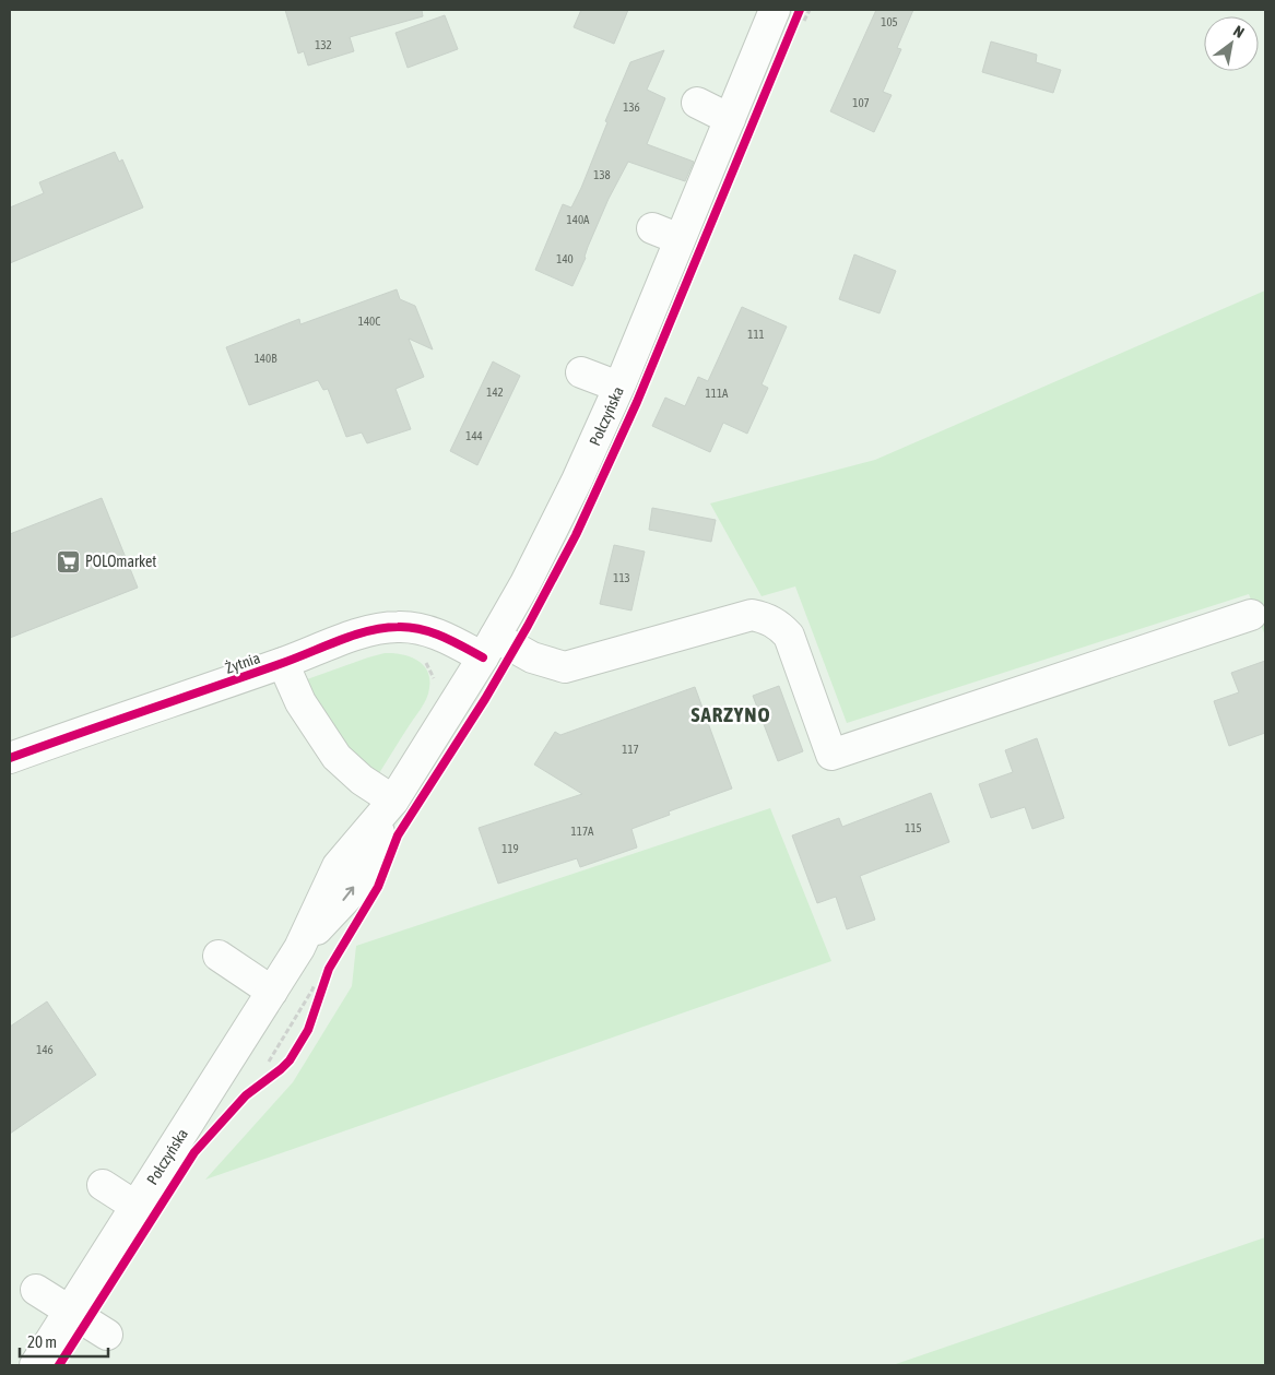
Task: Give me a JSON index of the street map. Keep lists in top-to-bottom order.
{
  "streets": {
    "main road": ["Połczyńska", "Żytnia"]
  },
  "crossings": [
    ["Połczyńska", "Żytnia"]
  ],
  "districts": ["SARZYNO"],
  "places": {
    "supermarket": ["POLOmarket"]
  },
  "house_numbers": [
    "105",
    "132",
    "107",
    "136",
    "138",
    "140A",
    "140",
    "140C",
    "111",
    "140B",
    "142",
    "111A",
    "144",
    "113",
    "117",
    "115",
    "117A",
    "119",
    "146"
  ],
  "scale_bar": "20 m",
  "north": "top right"
}
